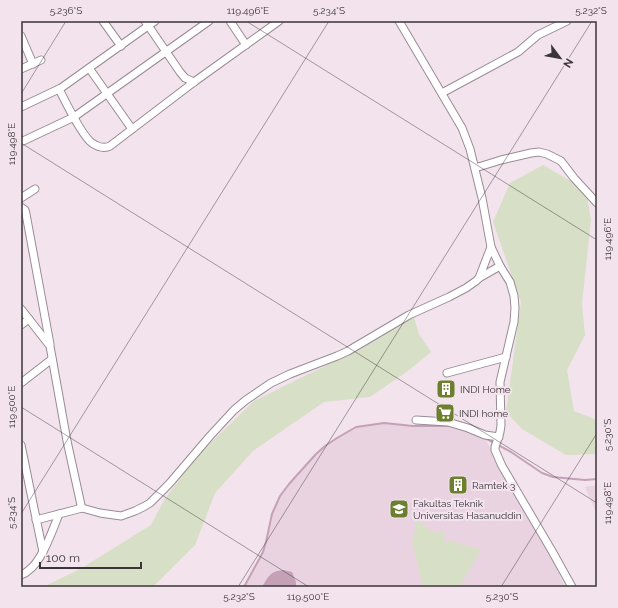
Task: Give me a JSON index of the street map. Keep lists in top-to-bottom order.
{
  "places": {
    "building": ["INDI Home", "Ramtek 3"],
    "supermarket": ["INDI home"],
    "school or university": ["Fakultas Teknik Universitas Hasanuddin"]
  },
  "scale_bar": "100 m",
  "north": "bottom right",
  "coordinates": [
    "5.236°S",
    "119.496°E",
    "5.234°S",
    "5.232°S",
    "119.498°E",
    "119.500°E",
    "5.230°S"
  ]
}
